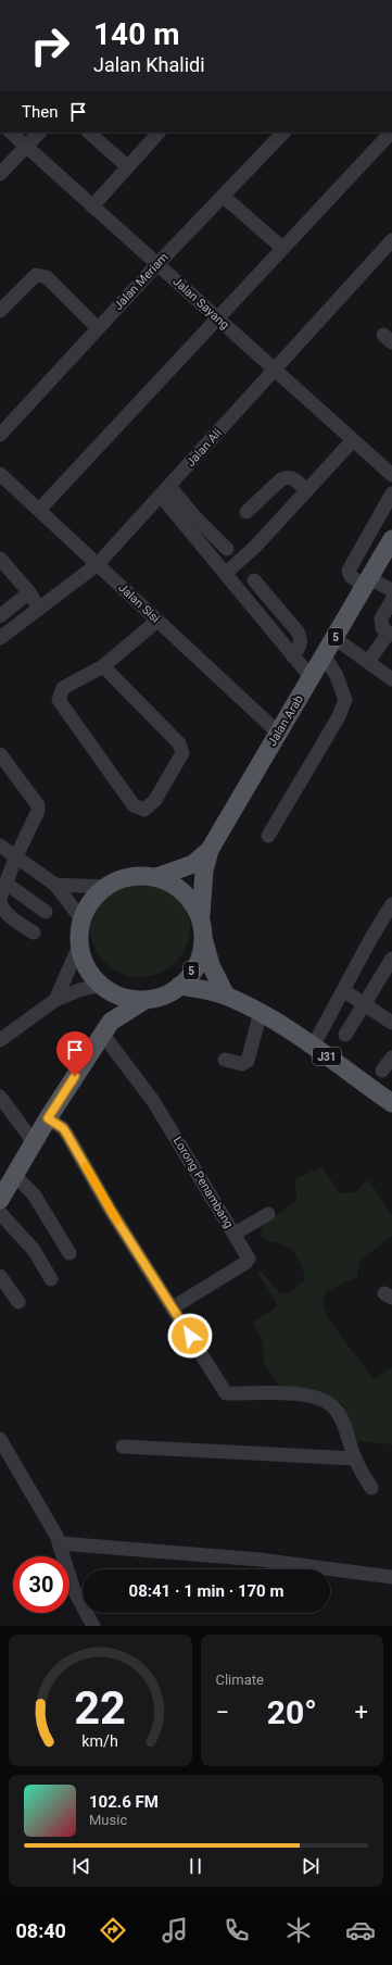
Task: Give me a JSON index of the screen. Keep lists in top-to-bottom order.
{
  "streets": {
    "main road": ["5", "Jalan Arab", "J31"],
    "street": [
      "Jalan Meriam",
      "Jalan Sayang",
      "Jalan Ali",
      "Jalan Sisi",
      "Lorong Penambang"
    ]
  },
  "crossings": [
    ["Jalan Meriam", "Jalan Sayang"],
    ["Jalan Sayang", "Jalan Ali"],
    ["Jalan Ali", "Jalan Sisi"],
    ["Jalan Sisi", "Jalan Arab"],
    ["5", "Jalan Arab"],
    ["5", "J31"],
    ["5", "Lorong Penambang"],
    ["Jalan Arab", "J31"]
  ],
  "page": {
    "turn": ["140 m", "Jalan Khalidi"],
    "then": "Then",
    "limit": "30",
    "trip": "08:41 · 1 min · 170 m",
    "tile": "Climate",
    "heat": ["−", "20°", "+"],
    "song": ["102.6 FM", "Music"],
    "tabs": "08:40",
    "gauge": ["22", "km/h"]
  }
}
